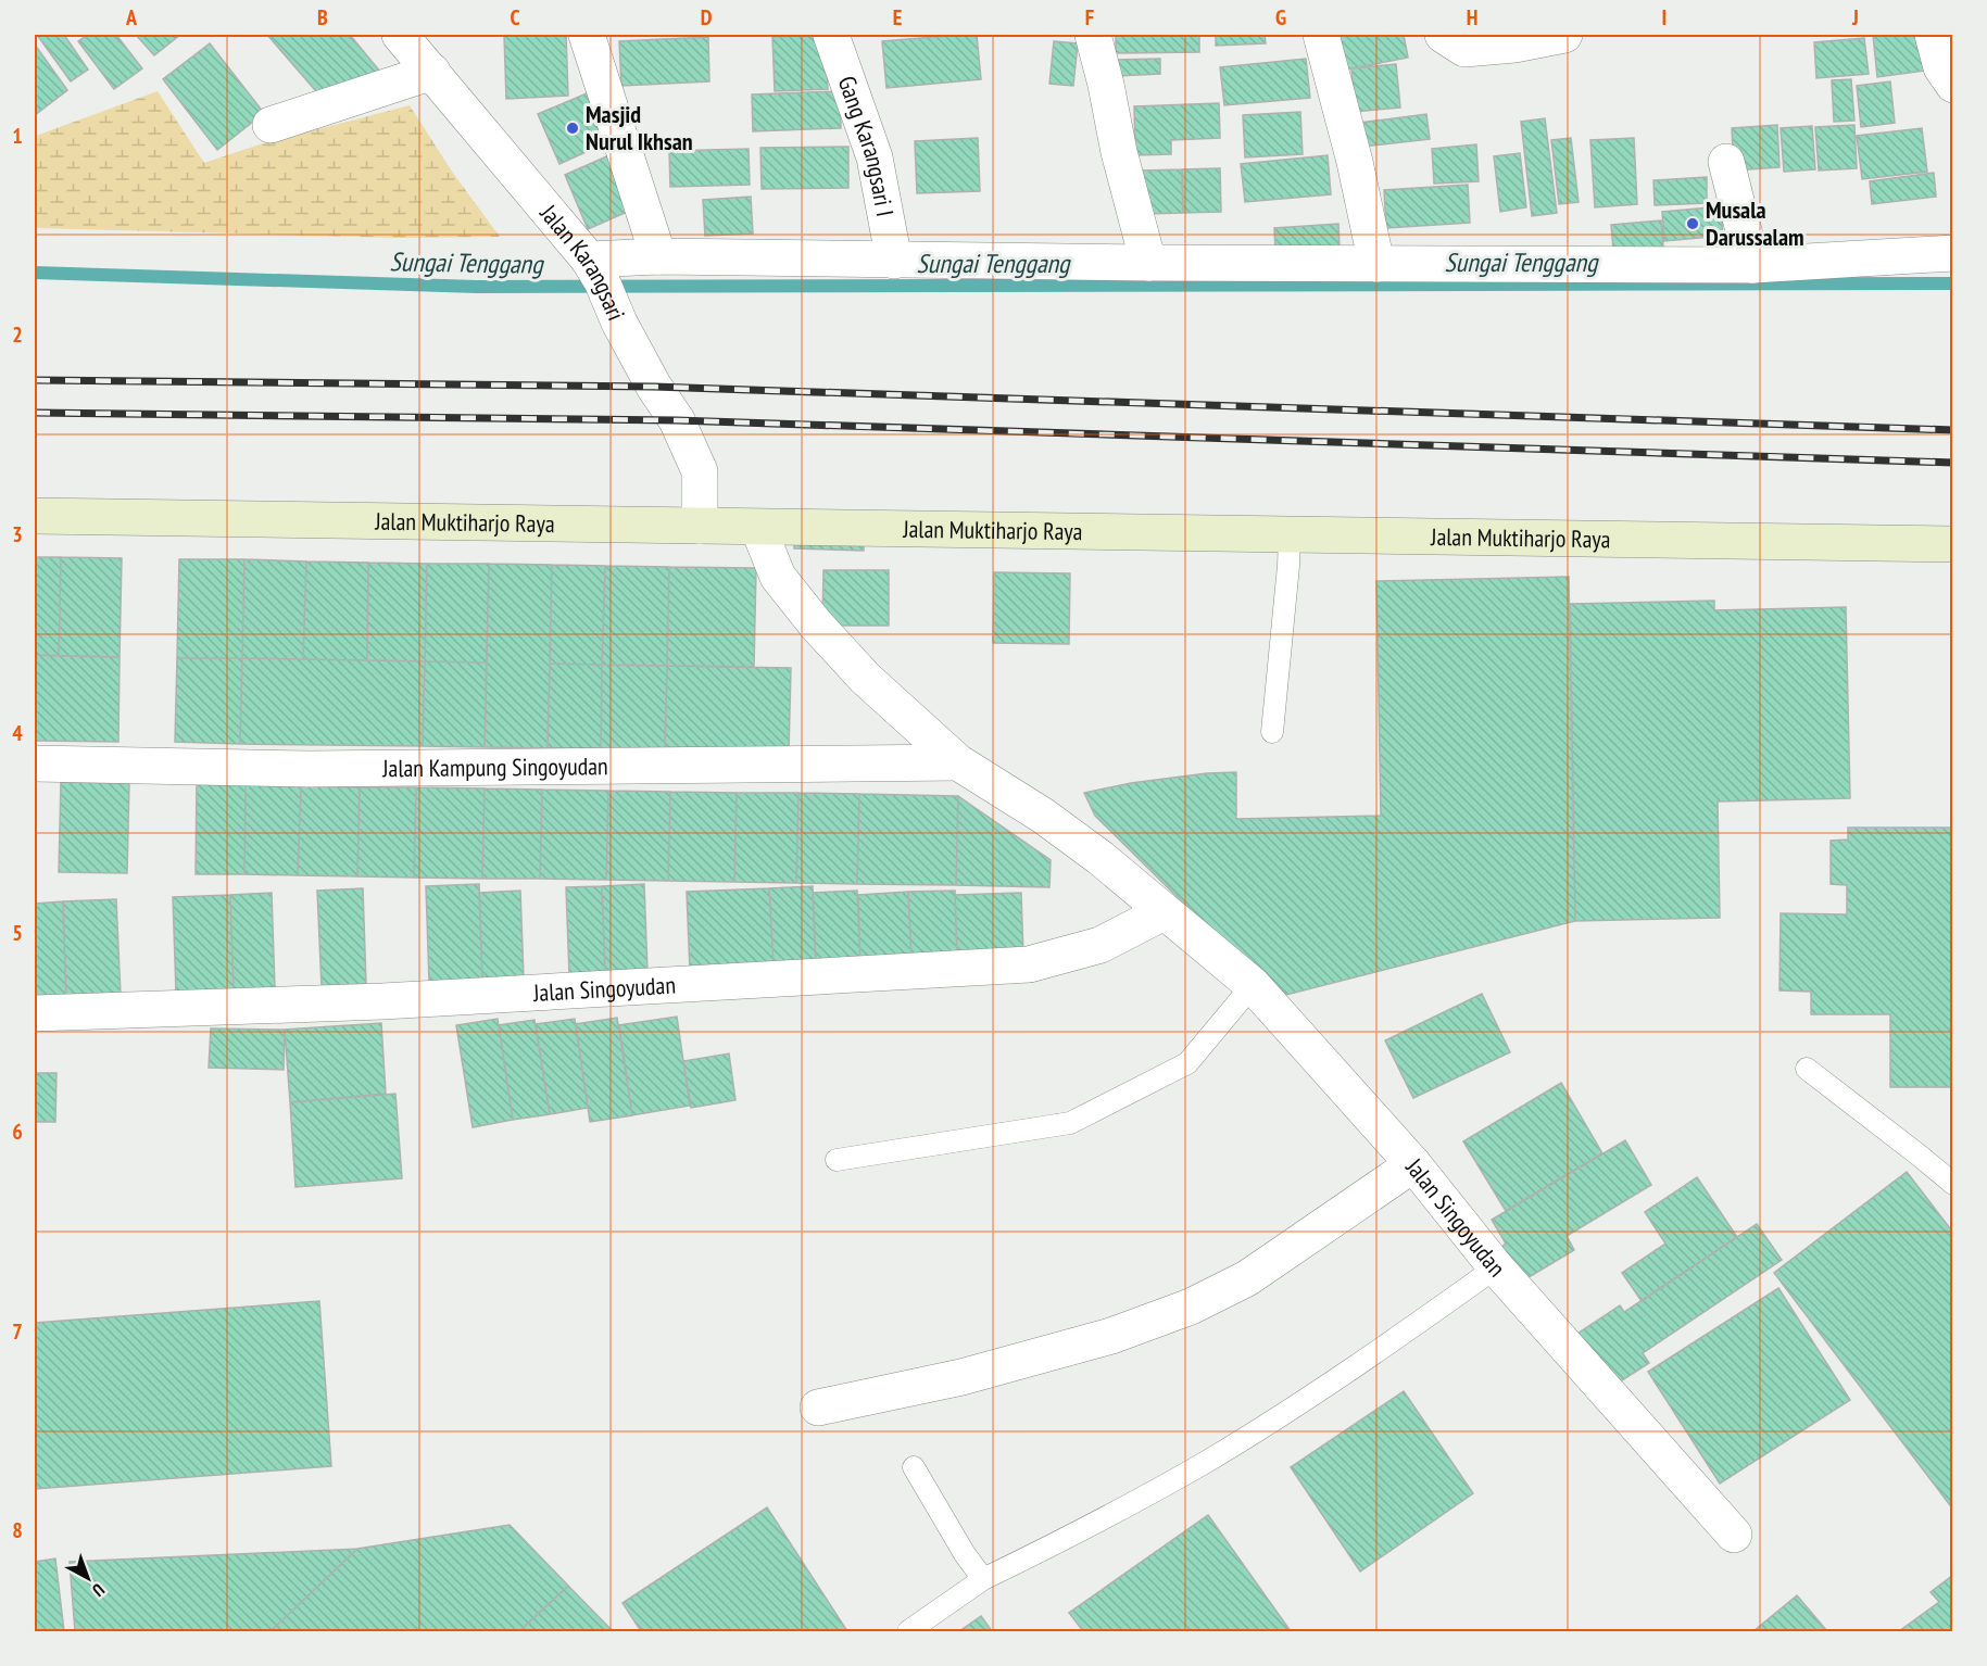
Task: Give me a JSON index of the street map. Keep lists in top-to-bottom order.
{
  "streets": {
    "street": [
      "Gang Karangsari I",
      "Jalan Karangsari",
      "Jalan Muktiharjo Raya",
      "Jalan Kampung Singoyudan",
      "Jalan Singoyudan"
    ]
  },
  "crossings": [
    ["Jalan Karangsari", "Jalan Muktiharjo Raya"],
    ["Jalan Muktiharjo Raya", "Jalan Singoyudan"],
    ["Jalan Kampung Singoyudan", "Jalan Singoyudan"]
  ],
  "water": ["Sungai Tenggang"],
  "places": ["Masjid Nurul Ikhsan", "Musala Darussalam"],
  "north": "bottom right",
  "grid": {
    "columns": [
      "A",
      "B",
      "C",
      "D",
      "E",
      "F",
      "G",
      "H",
      "I",
      "J"
    ],
    "rows": [
      "1",
      "2",
      "3",
      "4",
      "5",
      "6",
      "7",
      "8"
    ]
  }
}
